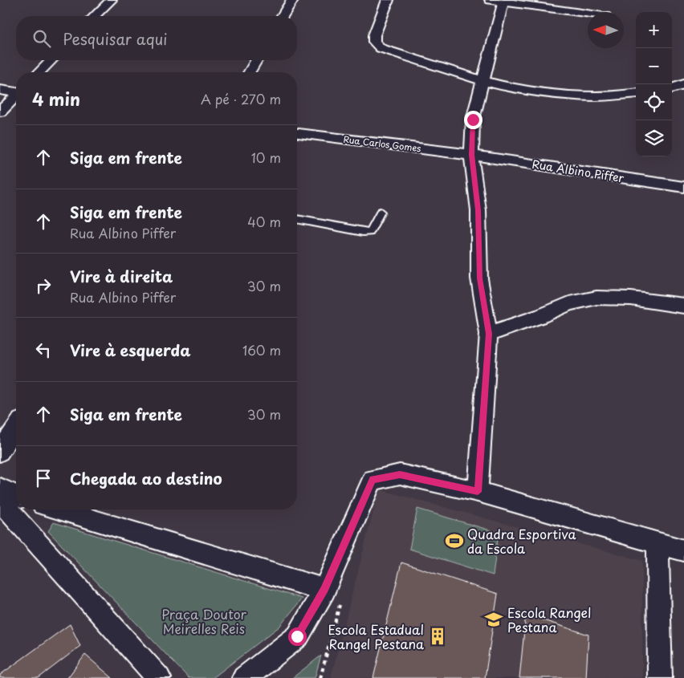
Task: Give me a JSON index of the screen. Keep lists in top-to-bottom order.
{
  "streets": {
    "street": ["Rua Carlos Gomes", "Rua Albino Piffer"]
  },
  "crossings": [
    ["Rua Carlos Gomes", "Rua Albino Piffer"]
  ],
  "parks": ["Praça Doutor Meirelles Reis"],
  "places": {
    "sports": ["Quadra Esportiva da Escola"],
    "school or university": ["Escola Rangel Pestana"],
    "building": ["Escola Estadual Rangel Pestana"]
  },
  "north": "left",
  "page": {
    "map_buttons": ["+", "−"],
    "search": "Pesquisar aqui",
    "heading": ["4 min", "A pé · 270 m"],
    "list": [
      ["Siga em frente", "10 m"],
      ["Siga em frente", "Rua Albino Piffer", "40 m"],
      ["Vire à direita", "Rua Albino Piffer", "30 m"],
      ["Vire à esquerda", "160 m"],
      ["Siga em frente", "30 m"],
      "Chegada ao destino"
    ]
  }
}
